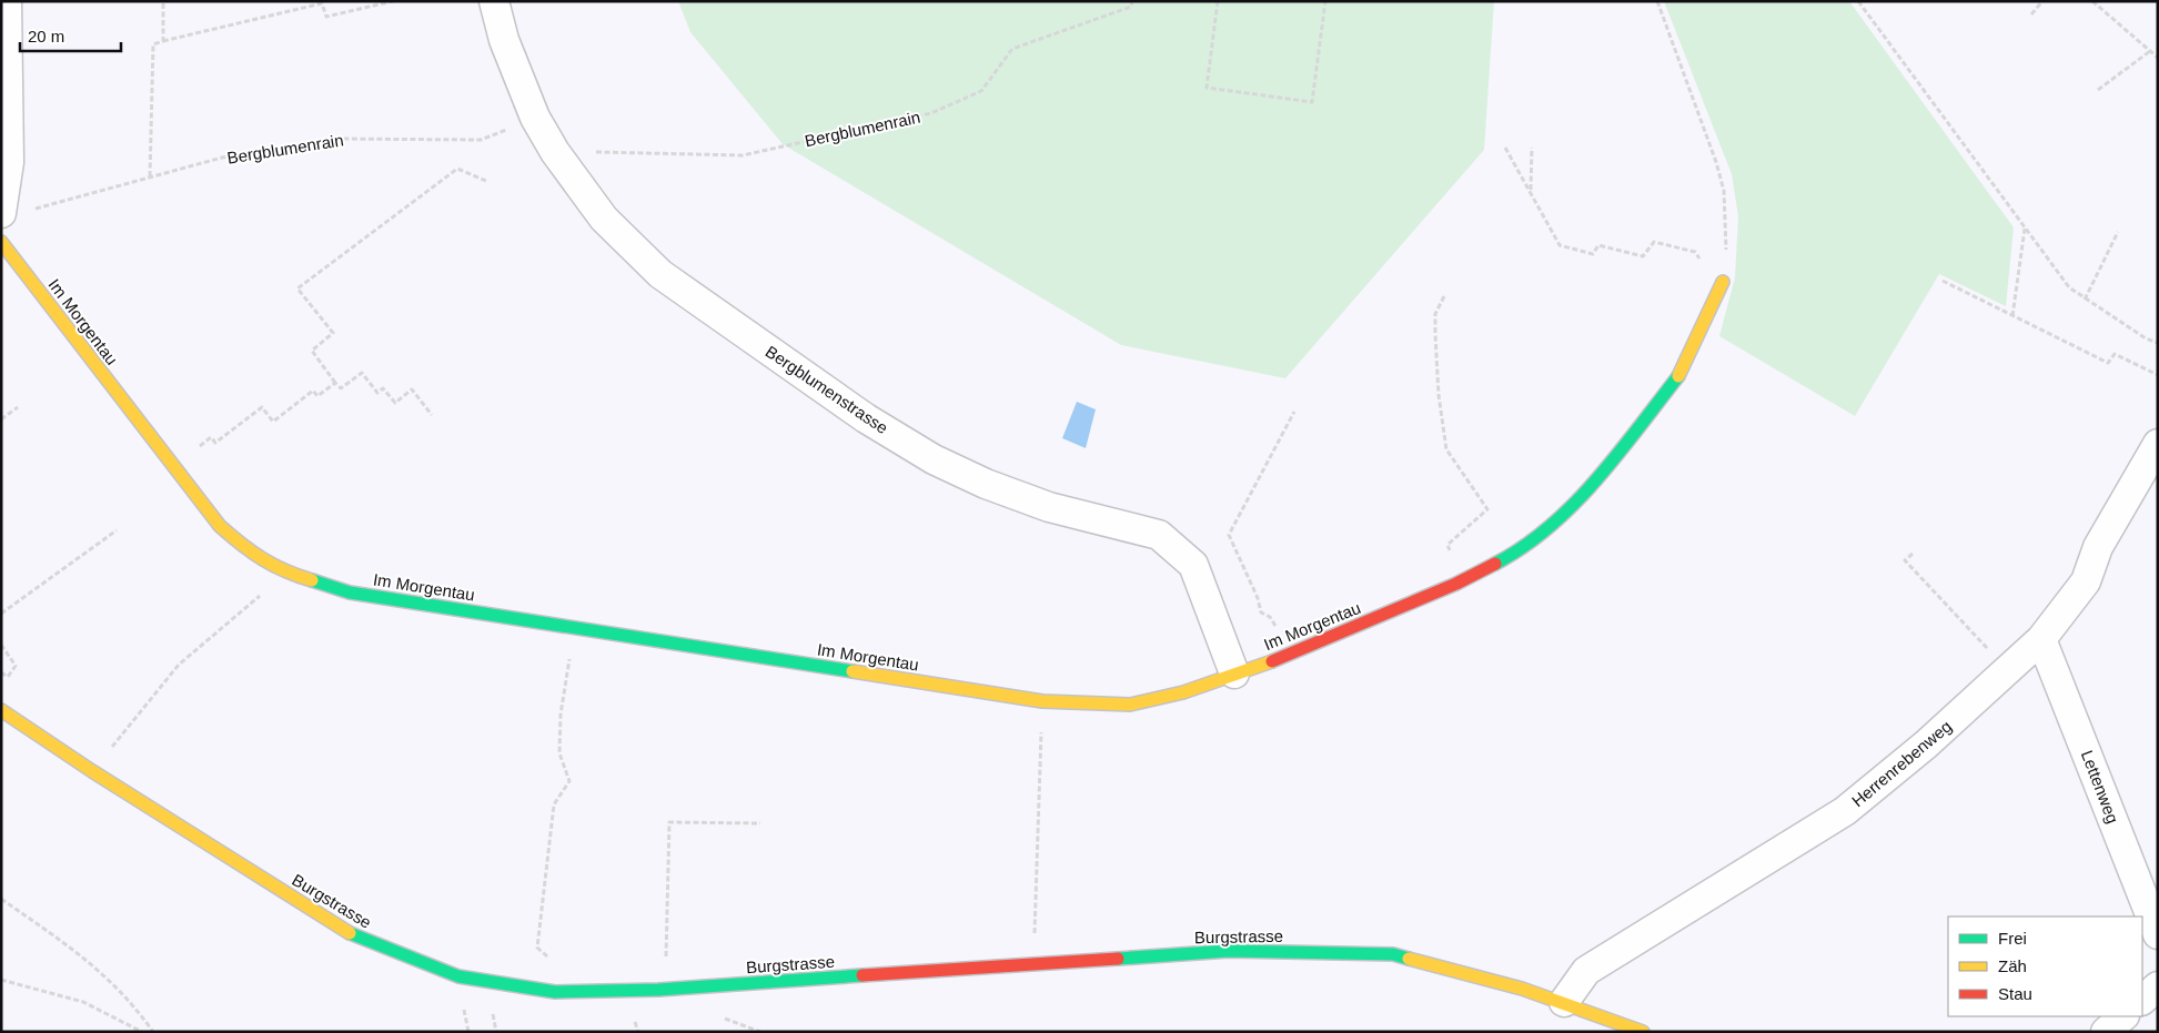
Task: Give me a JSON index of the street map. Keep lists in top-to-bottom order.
{
  "streets": {
    "street": [
      "Im Morgentau",
      "Bergblumenstrasse",
      "Herrenrebenweg",
      "Lettenweg",
      "Burgstrasse"
    ],
    "path": ["Bergblumenrain"]
  },
  "crossings": [
    ["Bergblumenrain", "Bergblumenstrasse"],
    ["Im Morgentau", "Bergblumenstrasse"],
    ["Herrenrebenweg", "Lettenweg"],
    ["Herrenrebenweg", "Burgstrasse"]
  ],
  "legend": ["Frei", "Zäh", "Stau"],
  "scale_bar": "20 m"
}
